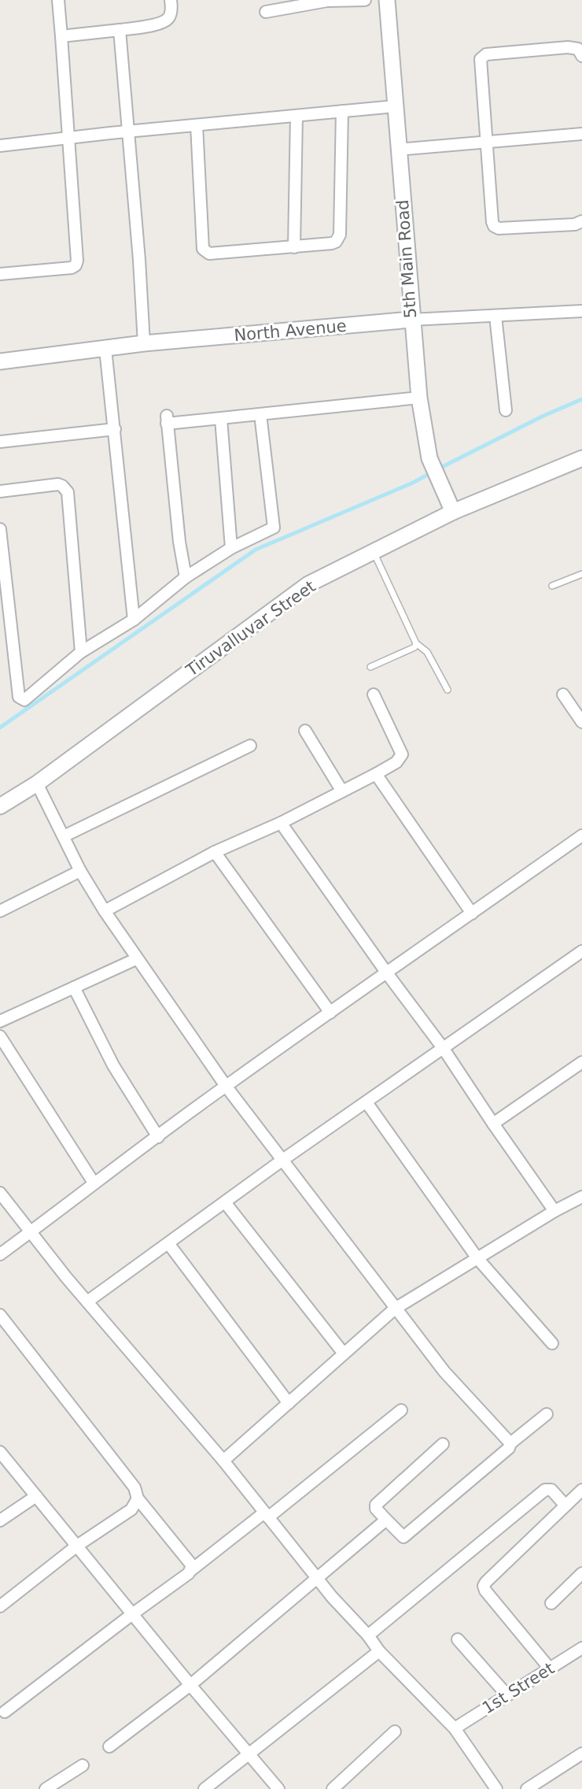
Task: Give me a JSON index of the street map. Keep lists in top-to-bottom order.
{
  "streets": {
    "street": [
      "5th Main Road",
      "North Avenue",
      "Tiruvalluvar Street",
      "1st Street"
    ]
  },
  "crossings": [
    ["5th Main Road", "North Avenue"],
    ["5th Main Road", "Tiruvalluvar Street"]
  ]
}
